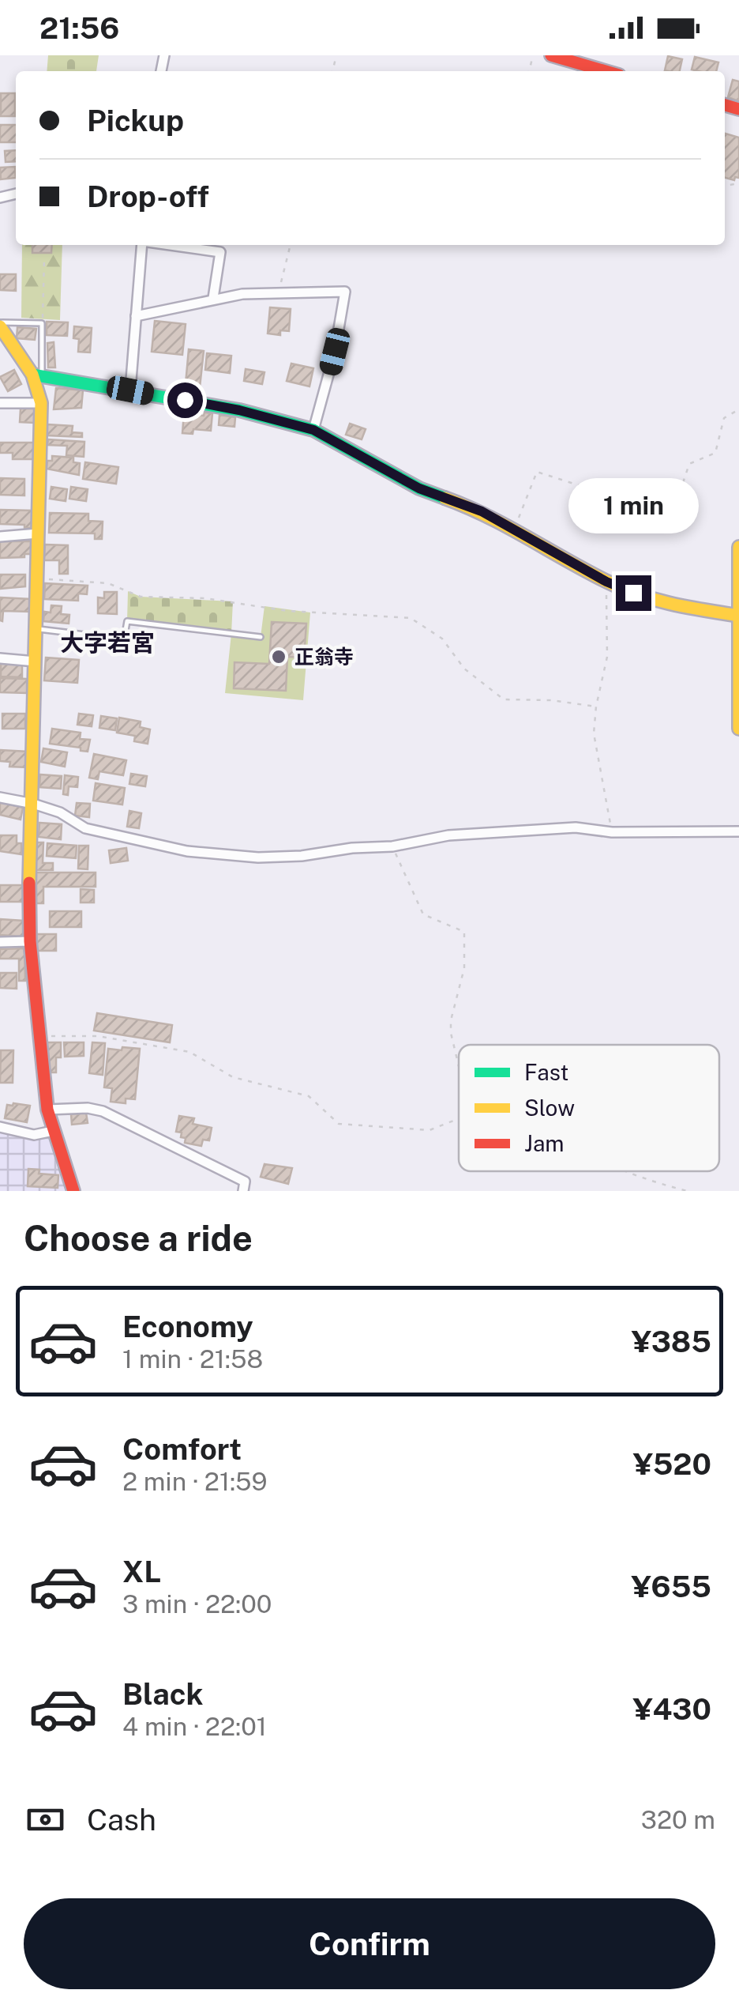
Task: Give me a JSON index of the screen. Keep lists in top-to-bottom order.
{
  "districts": ["大字若宮"],
  "places": ["正翁寺"],
  "legend": ["Fast", "Slow", "Jam"],
  "page": {
    "status": "21:56",
    "banner": ["Pickup", "Drop-off"],
    "bubble": "1 min",
    "heading": "Choose a ride",
    "list": [
      {
        "name": "Economy",
        "note": "1 min · 21:58",
        "value": "¥385"
      },
      {
        "name": "Comfort",
        "note": "2 min · 21:59",
        "value": "¥520"
      },
      {
        "name": "XL",
        "note": "3 min · 22:00",
        "value": "¥655"
      },
      {
        "name": "Black",
        "note": "4 min · 22:01",
        "value": "¥430"
      }
    ],
    "pay": ["Cash", "320 m"],
    "buttons": "Confirm"
  }
}
